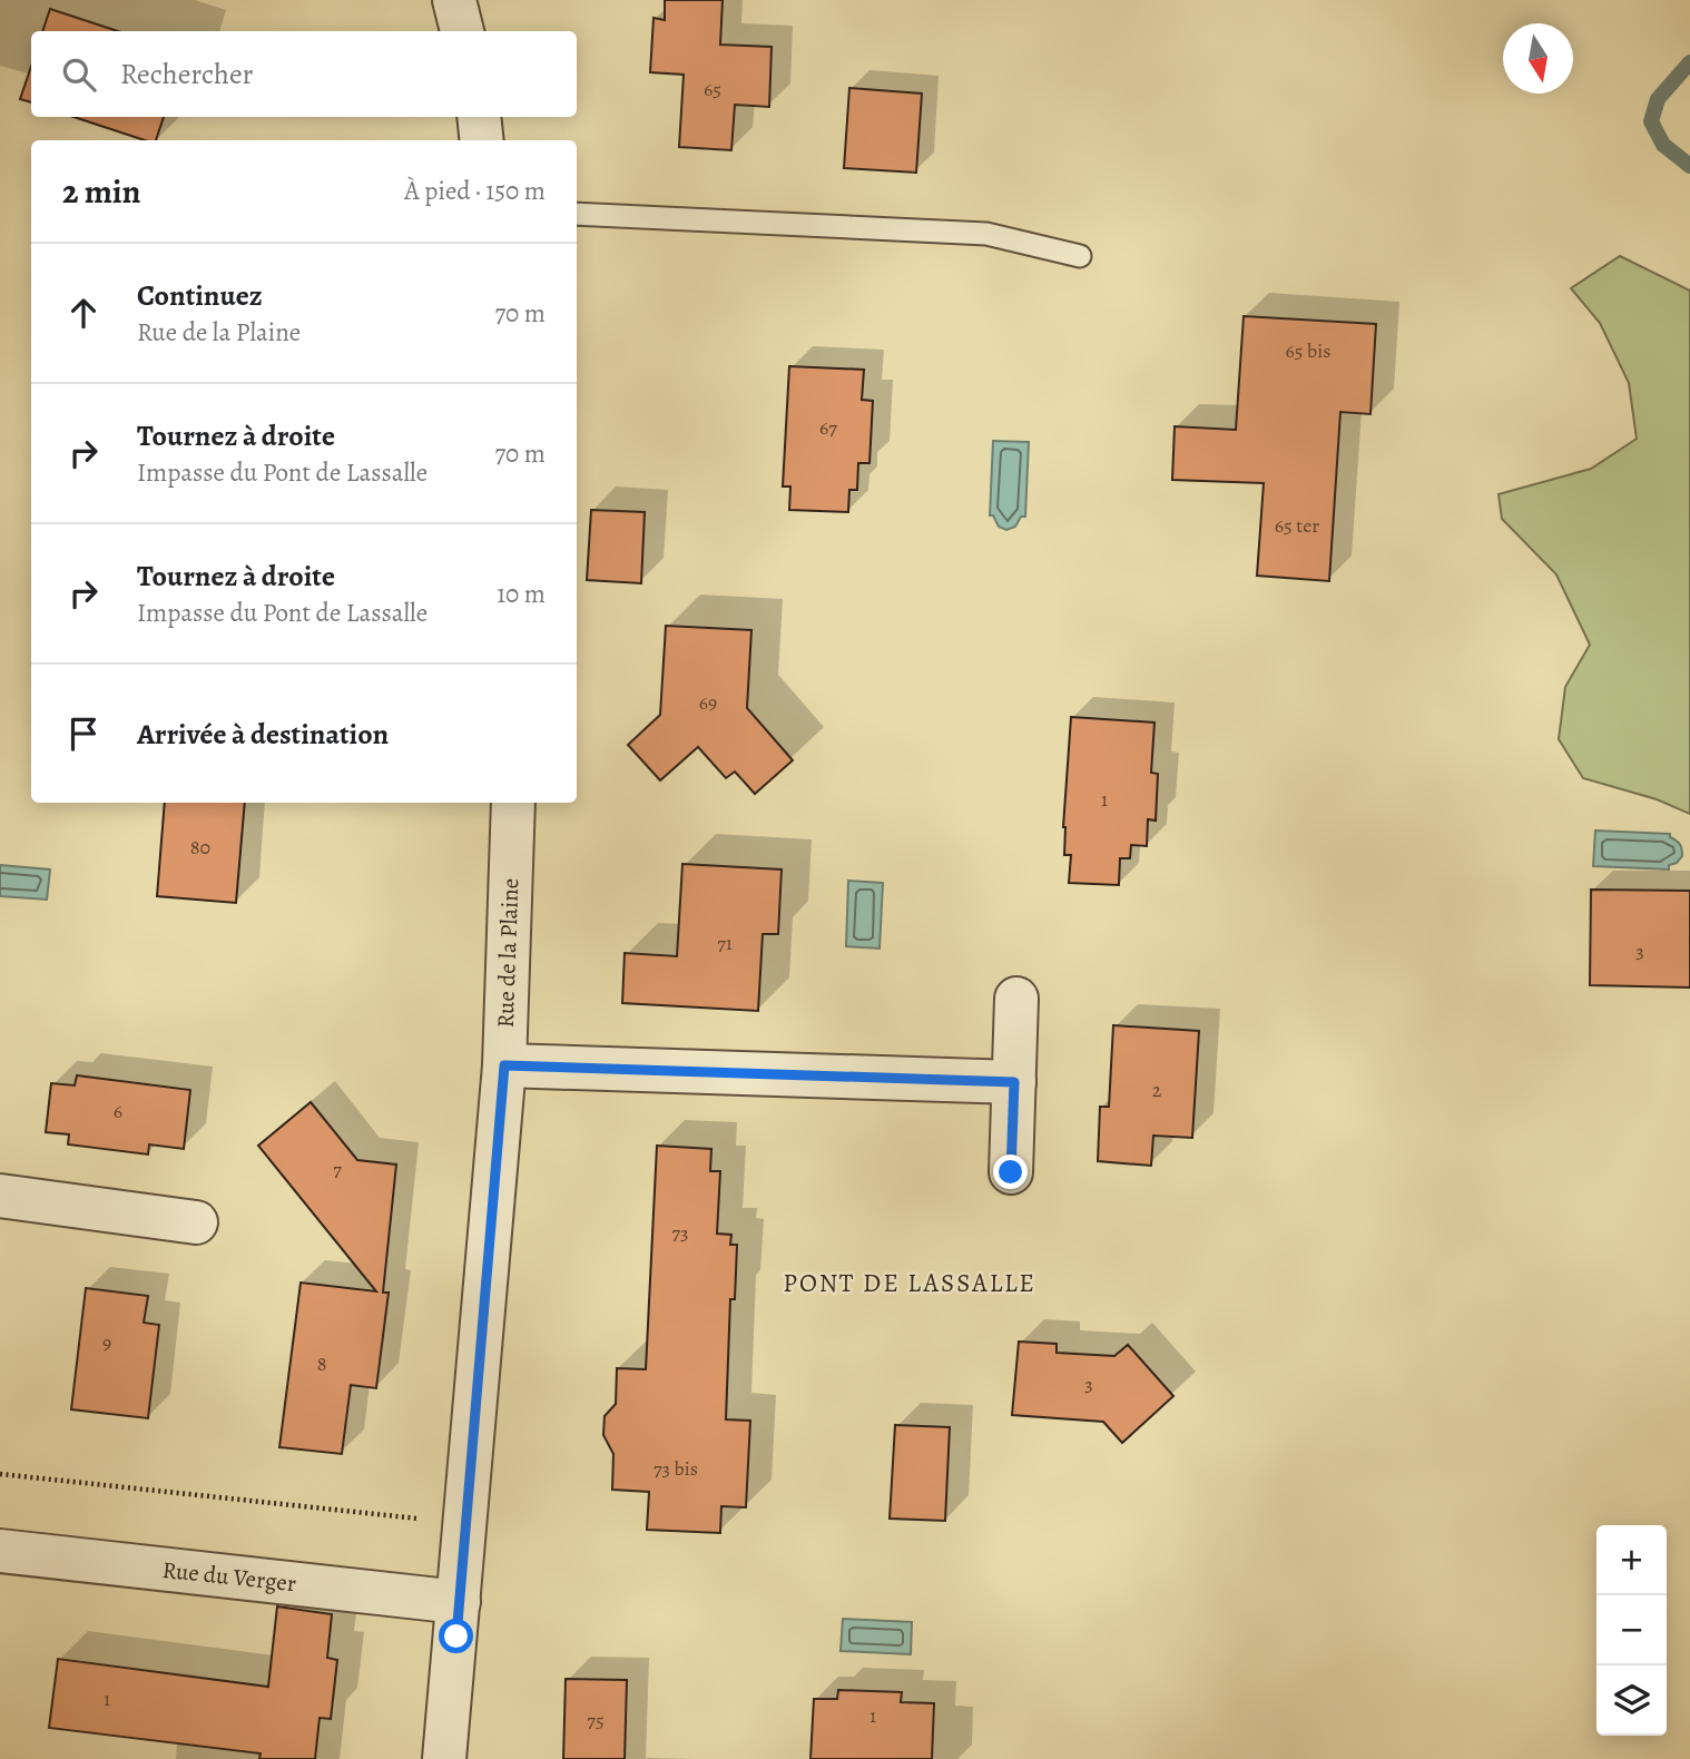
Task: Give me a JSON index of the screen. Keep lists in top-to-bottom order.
{
  "streets": {
    "street": ["Rue de la Plaine", "Rue du Verger"]
  },
  "crossings": [
    ["Rue de la Plaine", "Rue du Verger"]
  ],
  "districts": ["PONT DE LASSALLE"],
  "house_numbers": [
    "65",
    "65 bis",
    "67",
    "65 ter",
    "69",
    "1",
    "80",
    "71",
    "3",
    "2",
    "6",
    "7",
    "73",
    "9",
    "8",
    "3",
    "73 bis",
    "1",
    "1",
    "75"
  ],
  "north": "bottom",
  "page": {
    "search": "Rechercher",
    "heading": ["2 min", "À pied · 150 m"],
    "list": [
      ["Continuez", "Rue de la Plaine", "70 m"],
      ["Tournez à droite", "Impasse du Pont de Lassalle", "70 m"],
      ["Tournez à droite", "Impasse du Pont de Lassalle", "10 m"],
      "Arrivée à destination"
    ],
    "map_buttons": ["+", "−"]
  }
}
